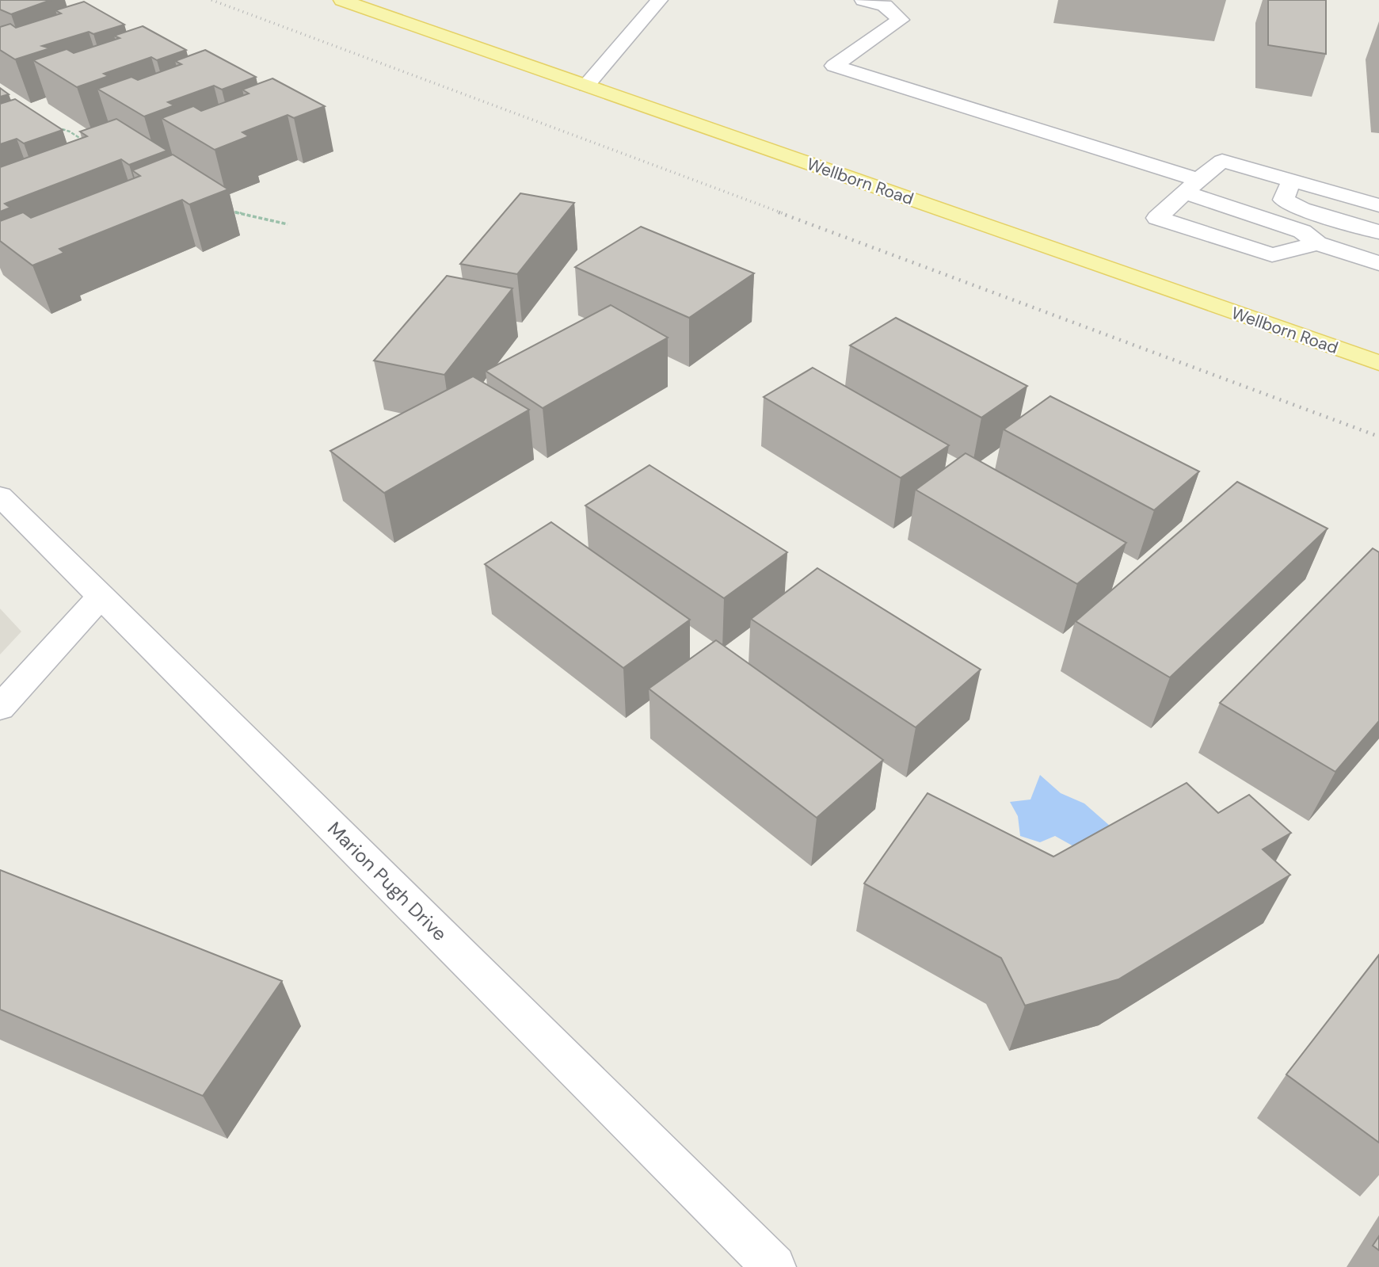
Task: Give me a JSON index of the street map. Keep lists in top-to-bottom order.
{
  "streets": {
    "main road": ["Wellborn Road"],
    "street": ["Marion Pugh Drive"]
  }
}
